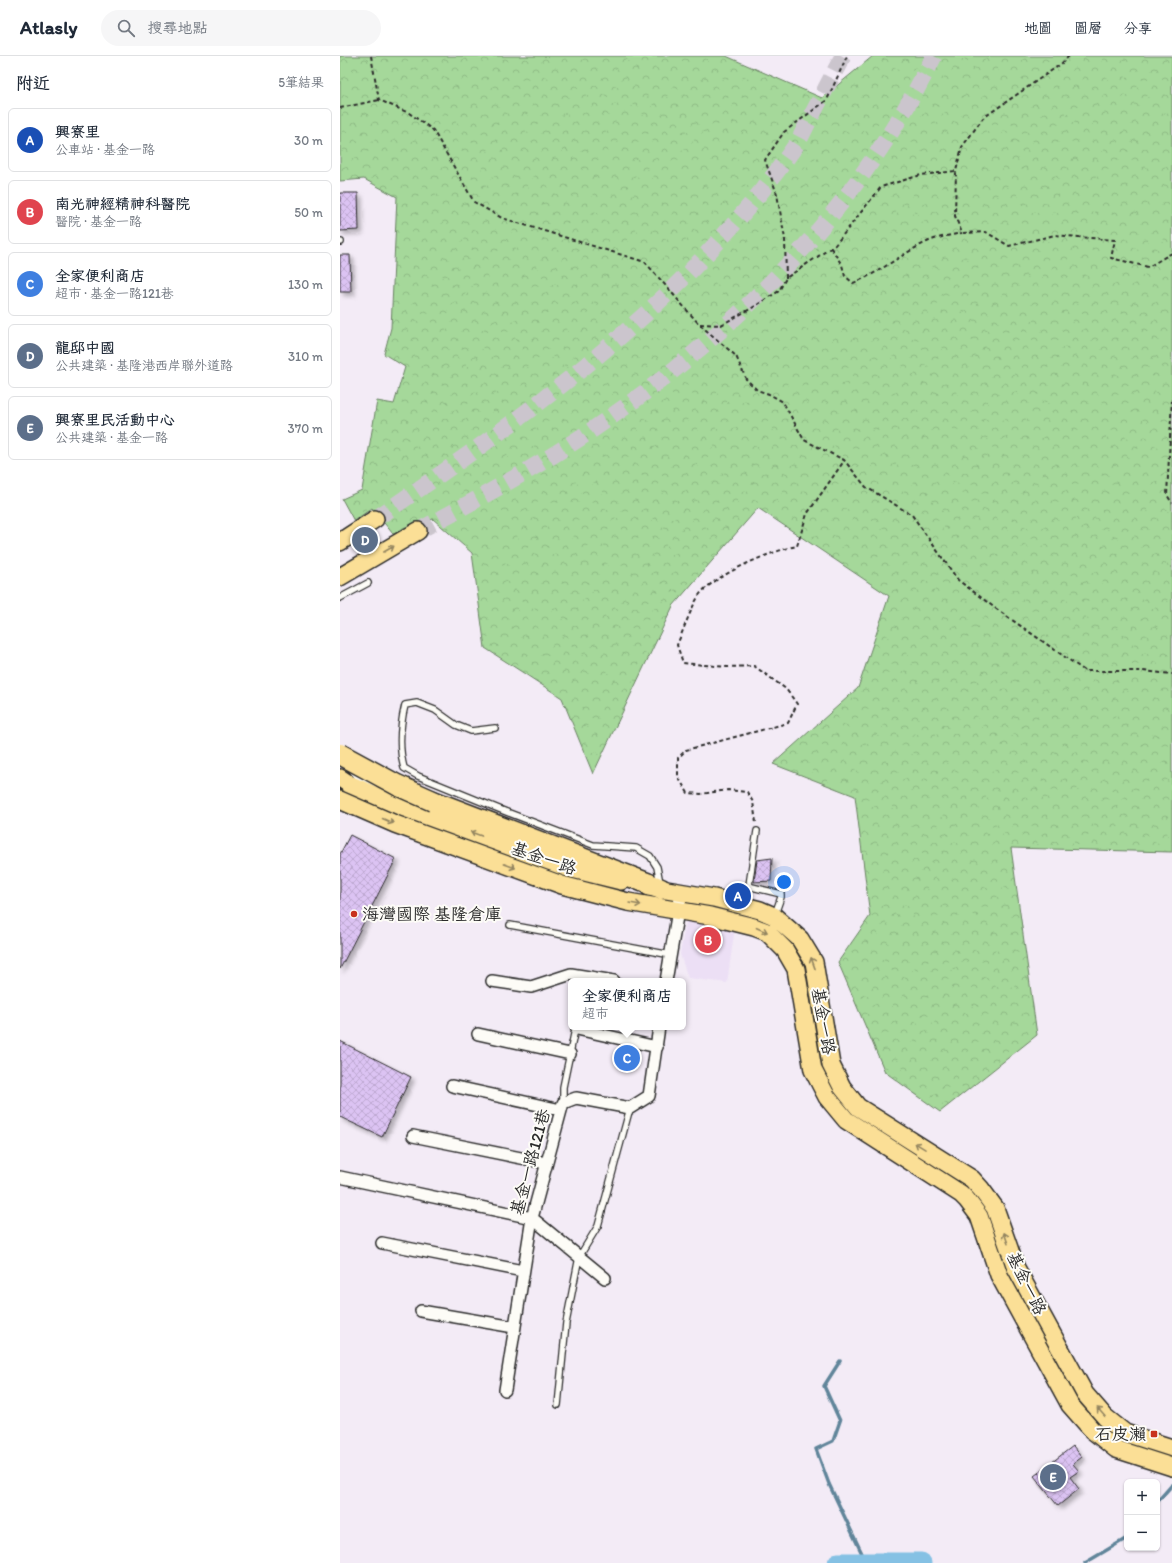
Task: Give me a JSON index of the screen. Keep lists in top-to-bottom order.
{
  "streets": {
    "main road": ["基金一路"],
    "street": ["基金一路121巷"]
  },
  "places": {
    "other": ["海灣國際 基隆倉庫"],
    "transit": ["石皮瀨"]
  },
  "page": {
    "header": "Atlasly",
    "search": "搜尋地點",
    "nav": ["地圖", "圖層", "分享"],
    "heading": ["附近", "5筆結果"],
    "list": [
      {
        "mark": "A",
        "name": "興寮里",
        "note": "公車站 · 基金一路",
        "value": "30 m"
      },
      {
        "mark": "B",
        "name": "南光神經精神科醫院",
        "note": "醫院 · 基金一路",
        "value": "50 m"
      },
      {
        "mark": "C",
        "name": "全家便利商店",
        "note": "超市 · 基金一路121巷",
        "value": "130 m"
      },
      {
        "mark": "D",
        "name": "龍邸中國",
        "note": "公共建築 · 基隆港西岸聯外道路",
        "value": "310 m"
      },
      {
        "mark": "E",
        "name": "興寮里民活動中心",
        "note": "公共建築 · 基金一路",
        "value": "370 m"
      }
    ],
    "pins": [
      "D",
      "A",
      "B",
      "C",
      "E"
    ],
    "popup": ["全家便利商店", "超市"],
    "map_buttons": ["+", "−"]
  }
}
